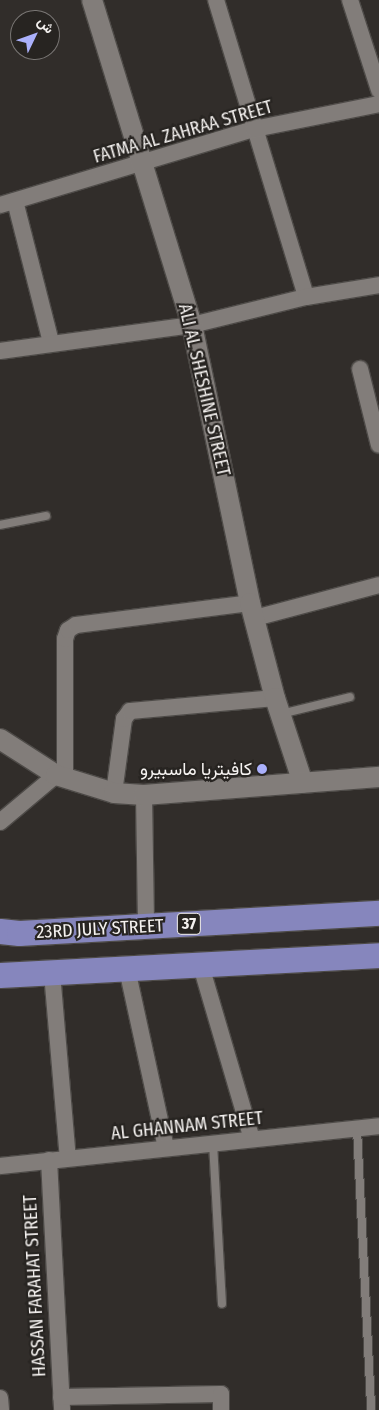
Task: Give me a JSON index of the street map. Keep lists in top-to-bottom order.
{
  "streets": {
    "main road": ["37", "23RD JULY STREET"],
    "street": [
      "FATMA AL ZAHRAA STREET",
      "ALI AL SHESHINE STREET",
      "AL GHANNAM STREET",
      "HASSAN FARAHAT STREET"
    ]
  },
  "crossings": [
    ["FATMA AL ZAHRAA STREET", "ALI AL SHESHINE STREET"],
    ["AL GHANNAM STREET", "HASSAN FARAHAT STREET"]
  ],
  "places": ["كافيتريا ماسبيرو"],
  "north": "top right"
}
